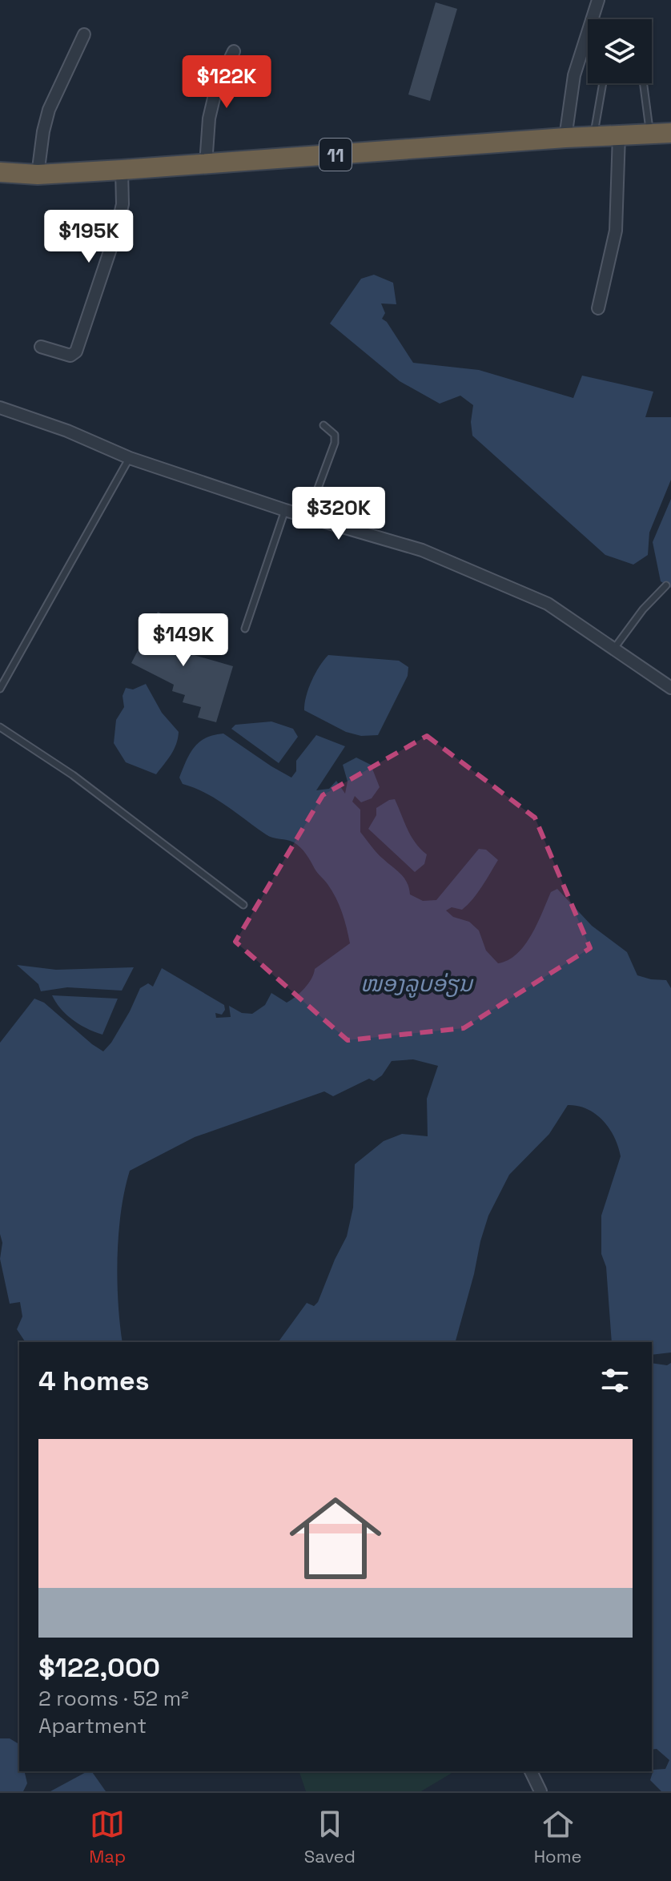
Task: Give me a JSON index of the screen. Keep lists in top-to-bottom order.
{
  "streets": {
    "highway": ["11"]
  },
  "water": ["ໜອງລູບອ່ຽນ"],
  "page": {
    "price": [
      "$122K",
      "$195K",
      "$320K",
      "$149K"
    ],
    "heading": "4 homes",
    "list": [
      {
        "name": "$122,000",
        "note": "2 rooms · 52 m² · Apartment"
      }
    ],
    "tabs": ["Map", "Saved", "Home"]
  }
}
